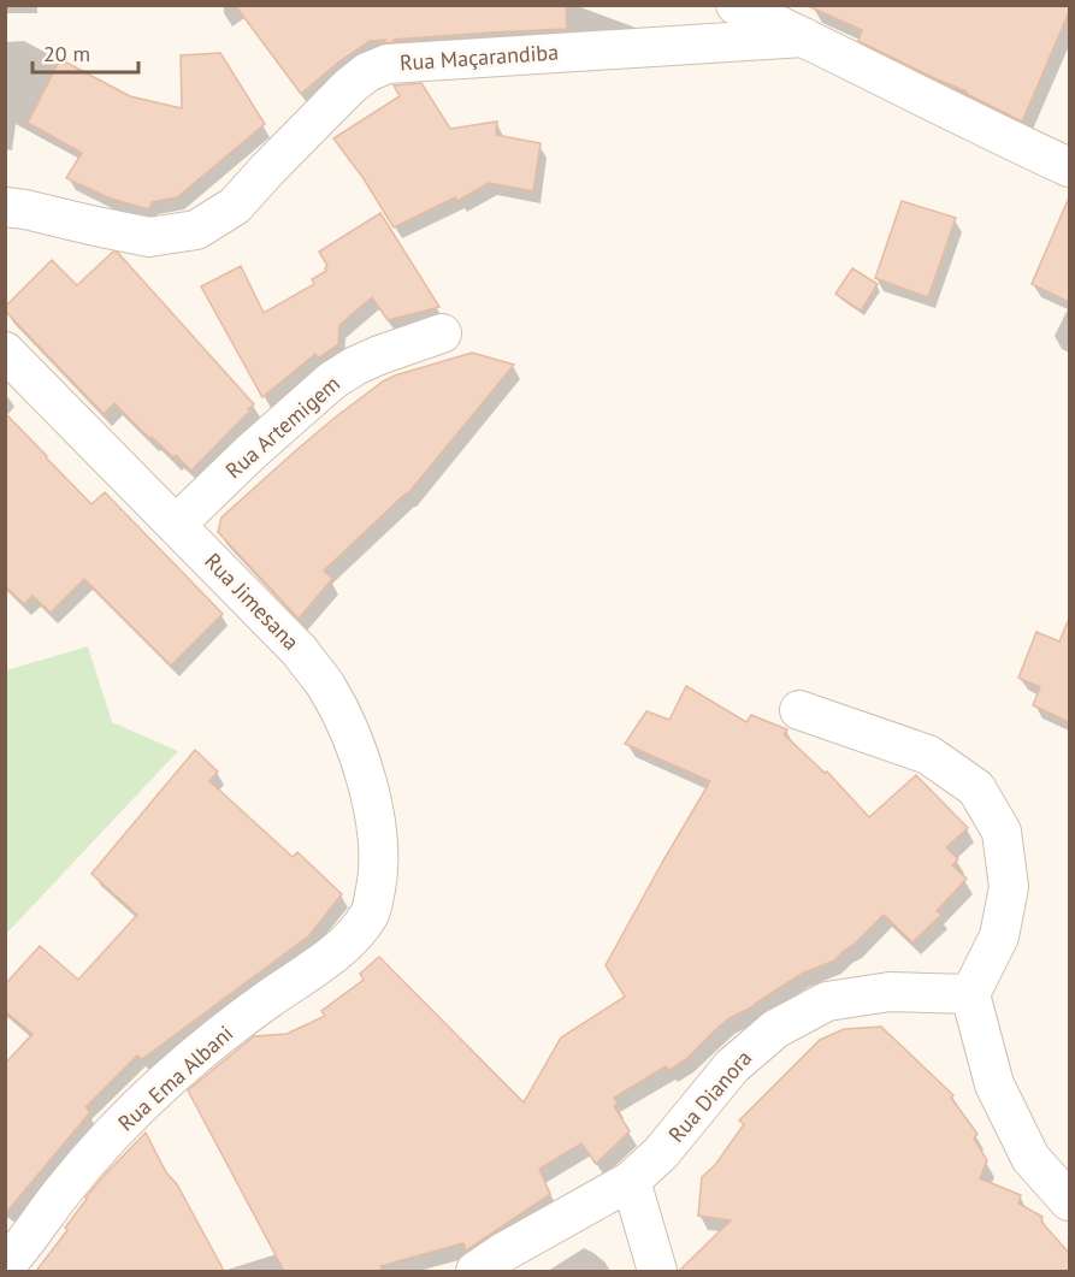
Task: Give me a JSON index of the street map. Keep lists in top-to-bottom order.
{
  "streets": {
    "street": [
      "Rua Maçarandiba",
      "Rua Artemigem",
      "Rua Jimesana",
      "Rua Ema Albani",
      "Rua Dianora"
    ]
  },
  "crossings": [
    ["Rua Artemigem", "Rua Jimesana"],
    ["Rua Jimesana", "Rua Ema Albani"]
  ],
  "scale_bar": "20 m"
}
